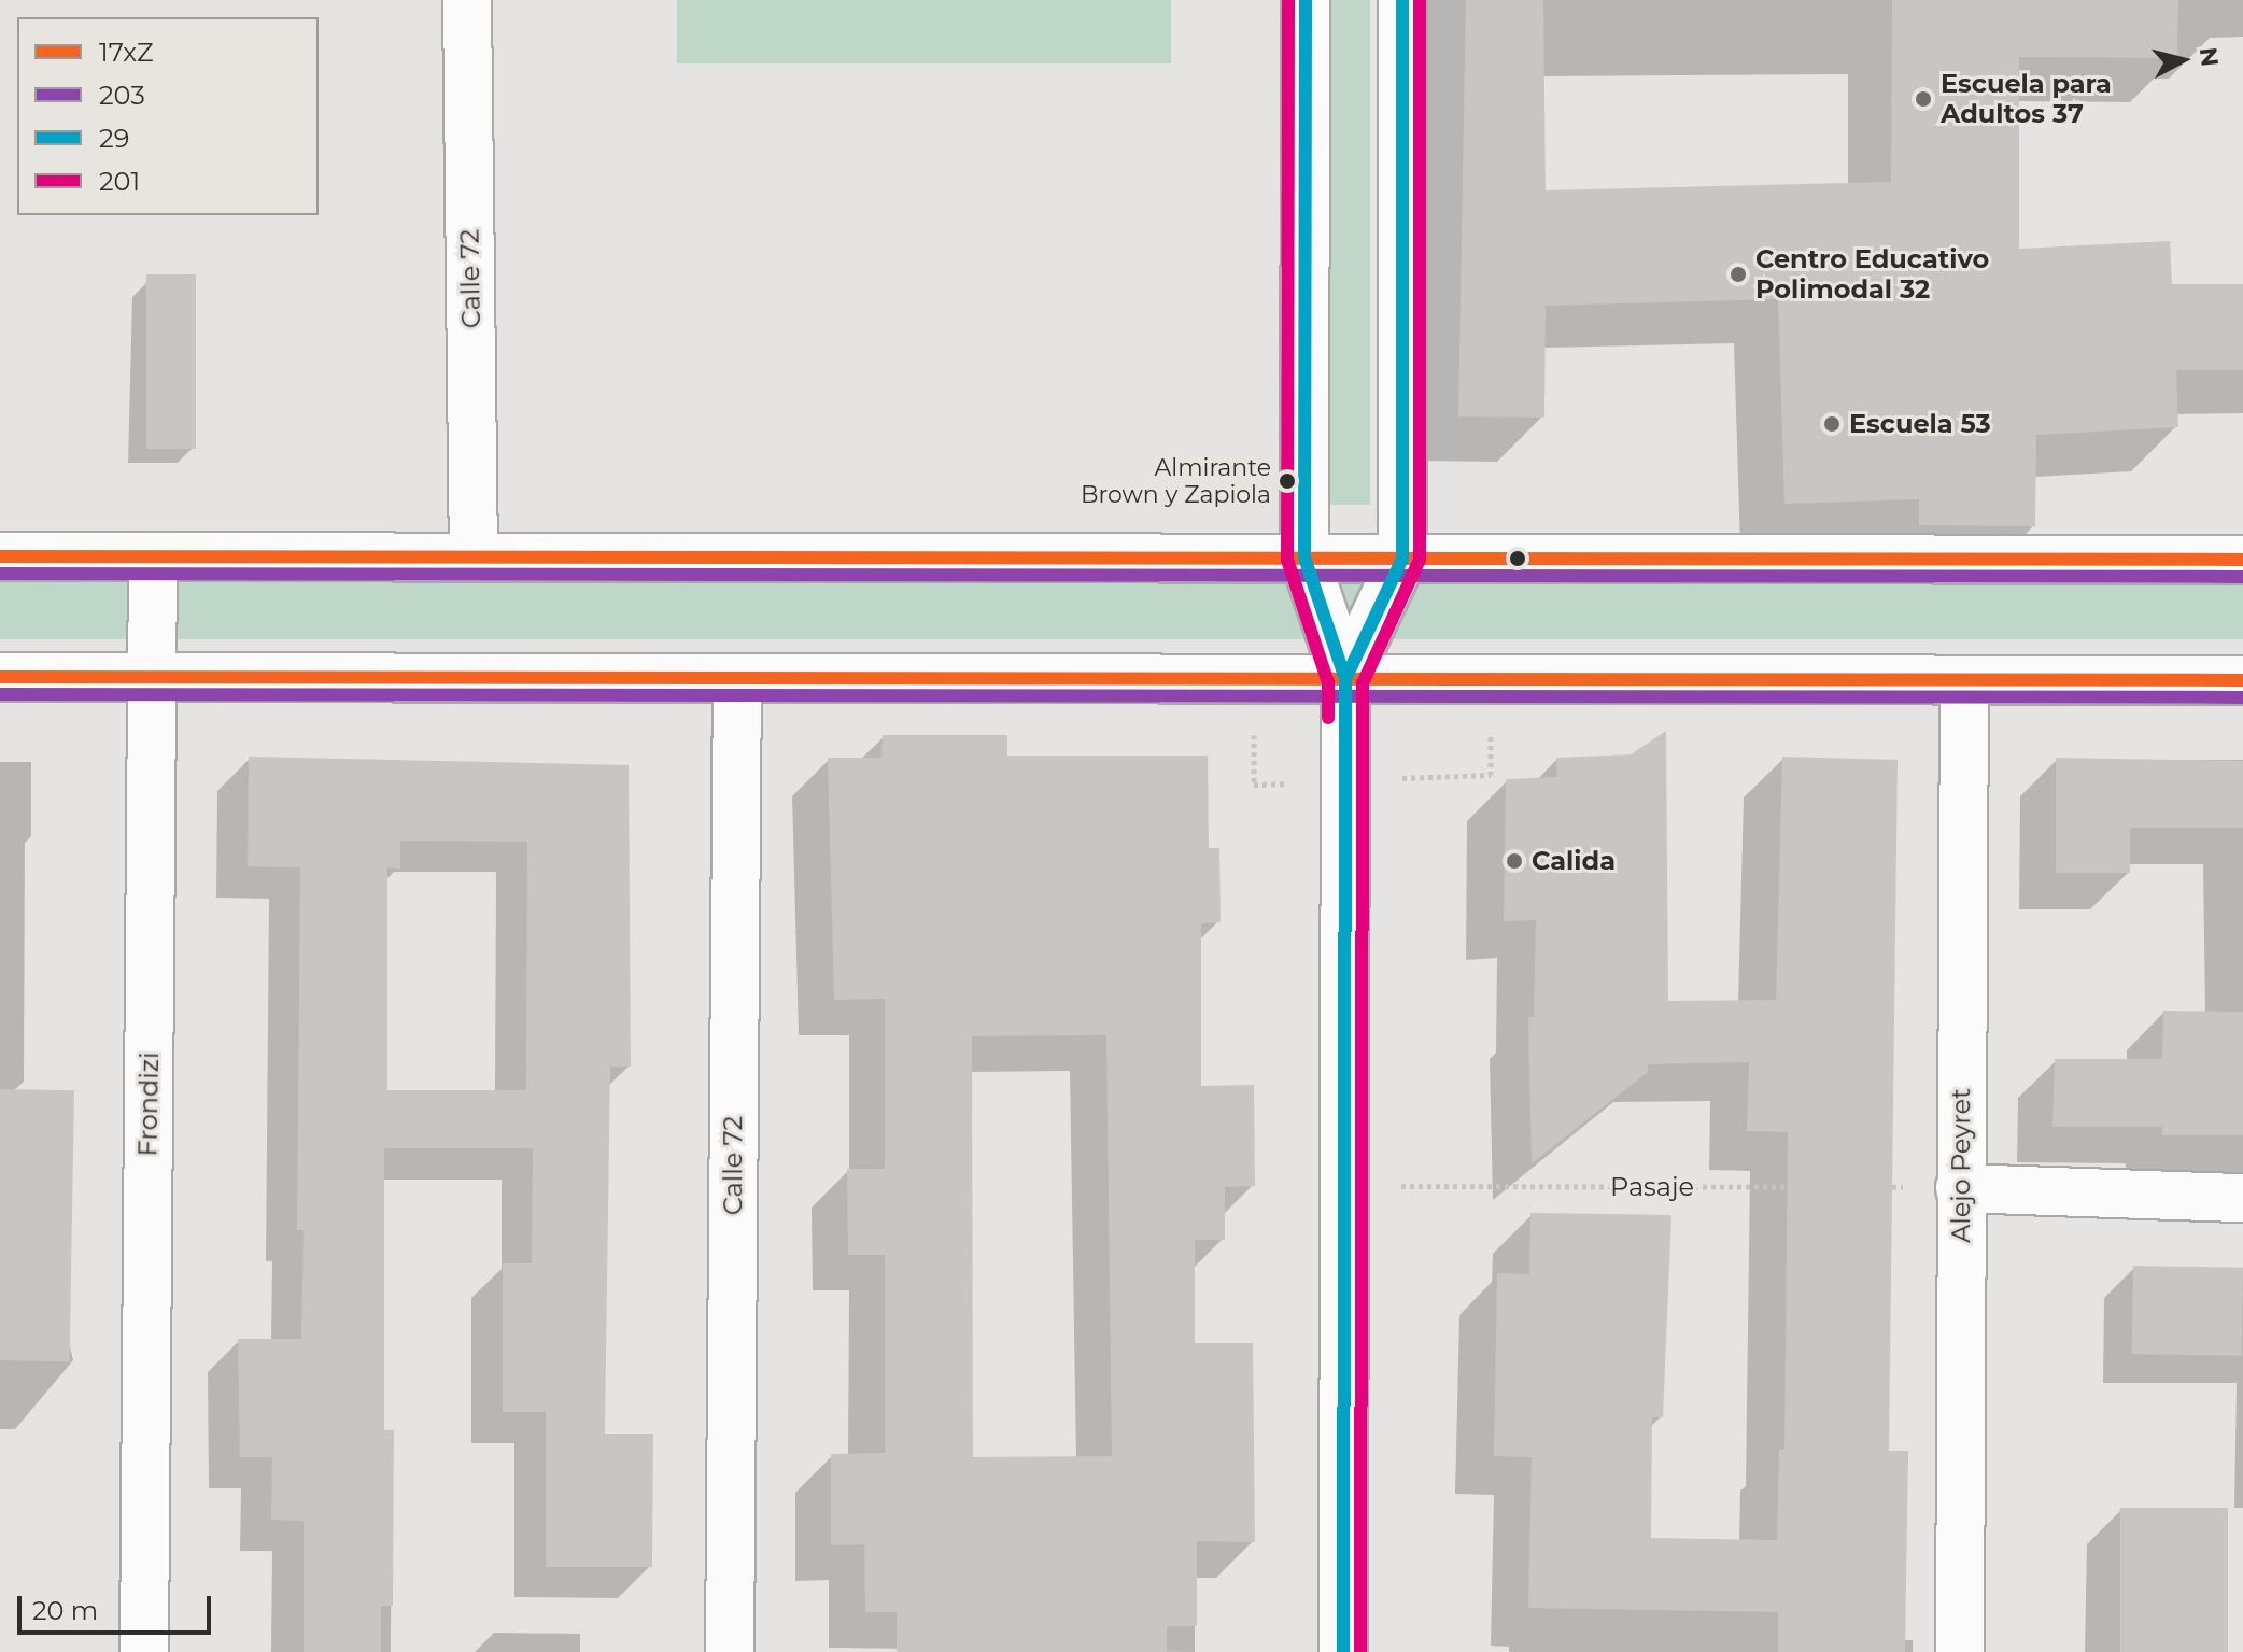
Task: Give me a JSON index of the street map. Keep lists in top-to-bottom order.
{
  "streets": {
    "main road": ["Calle 72", "Frondizi", "Alejo Peyret"],
    "path": ["Pasaje"]
  },
  "crossings": [
    ["Alejo Peyret", "Pasaje"]
  ],
  "places": [
    "Escuela para Adultos 37",
    "Centro Educativo Polimodal 32",
    "Escuela 53",
    "Almirante Brown y Zapiola",
    "Calida"
  ],
  "lines": [
    "transit line 29",
    "transit line 201",
    "transit line 17xZ",
    "transit line 203"
  ],
  "legend": [
    "17xZ",
    "203",
    "29",
    "201"
  ],
  "scale_bar": "20 m",
  "north": "right"
}
